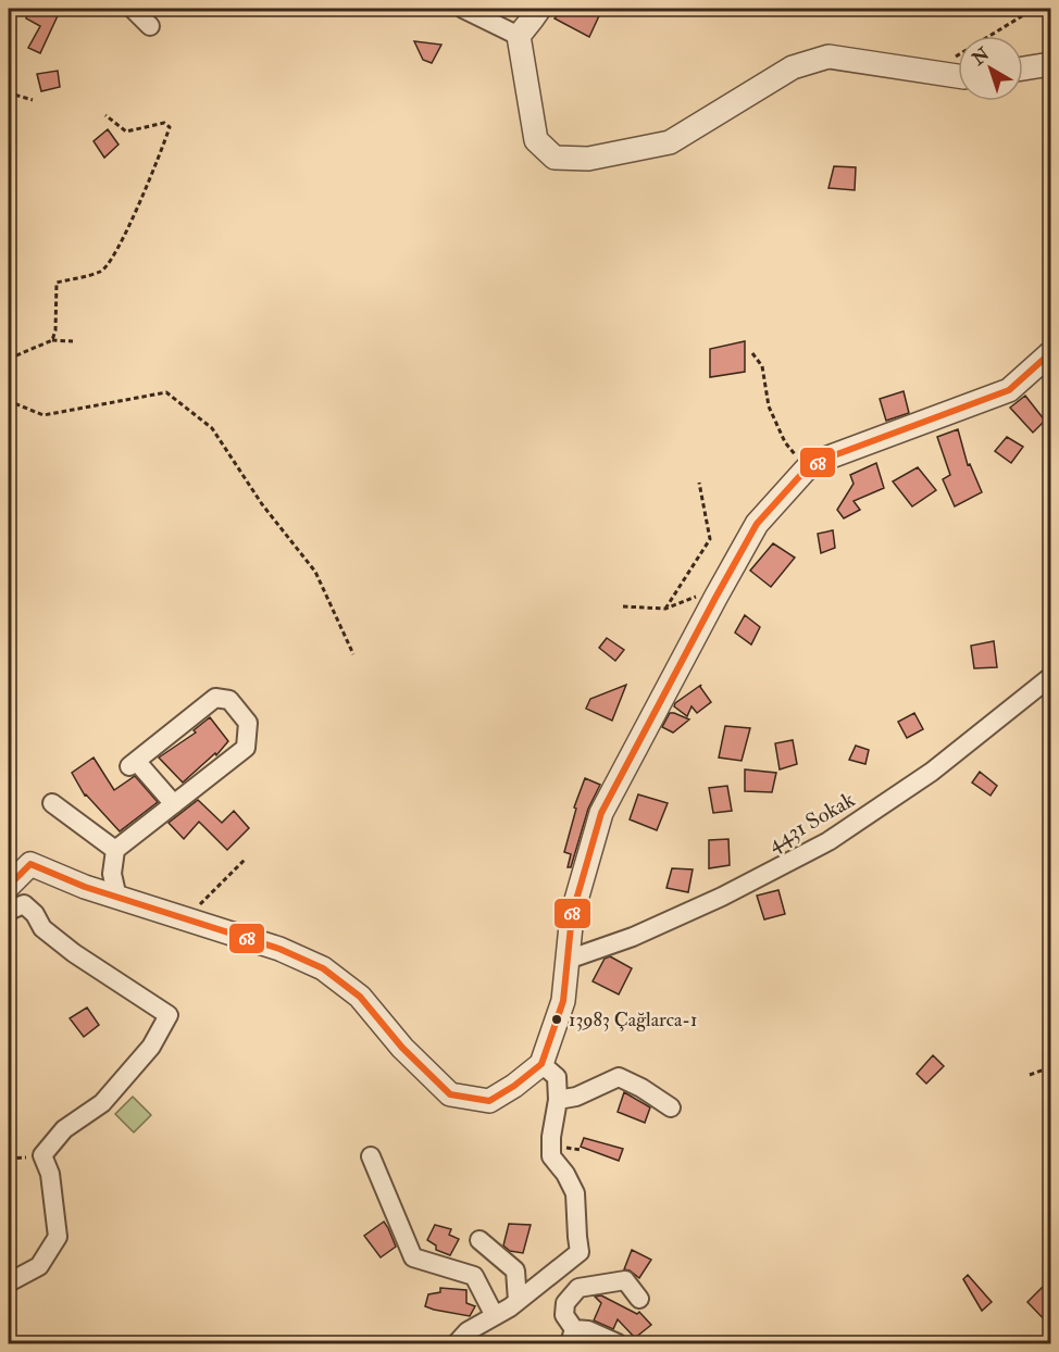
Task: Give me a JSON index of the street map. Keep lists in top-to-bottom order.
{
  "streets": {
    "street": ["4431 Sokak"]
  },
  "places": ["13983 Çağlarca-1"],
  "lines": ["transit line 68"],
  "north": "top left"
}
